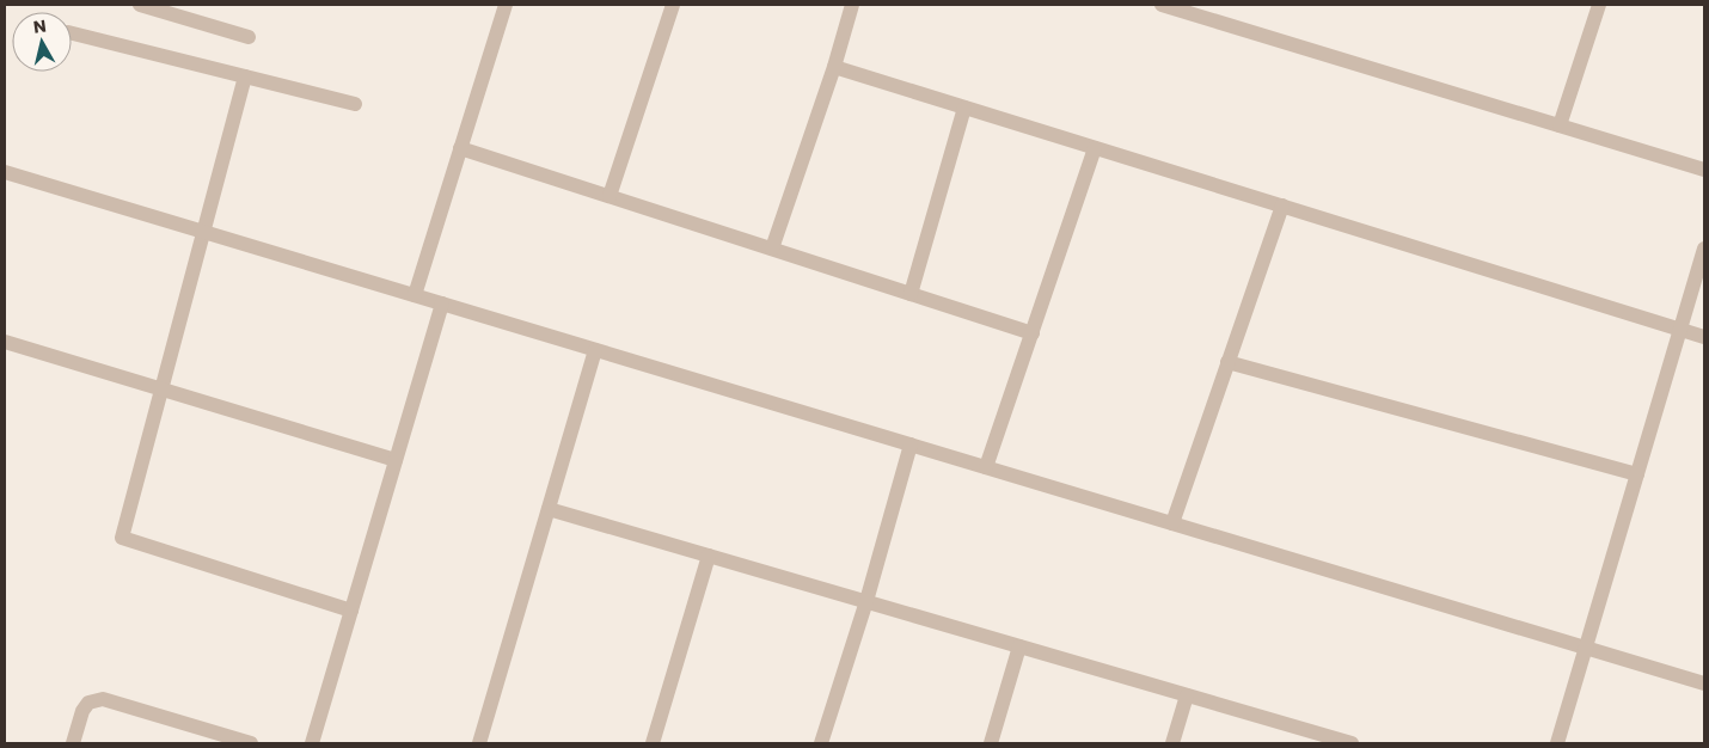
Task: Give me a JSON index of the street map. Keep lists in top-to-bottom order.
{
  "north": "top"
}
